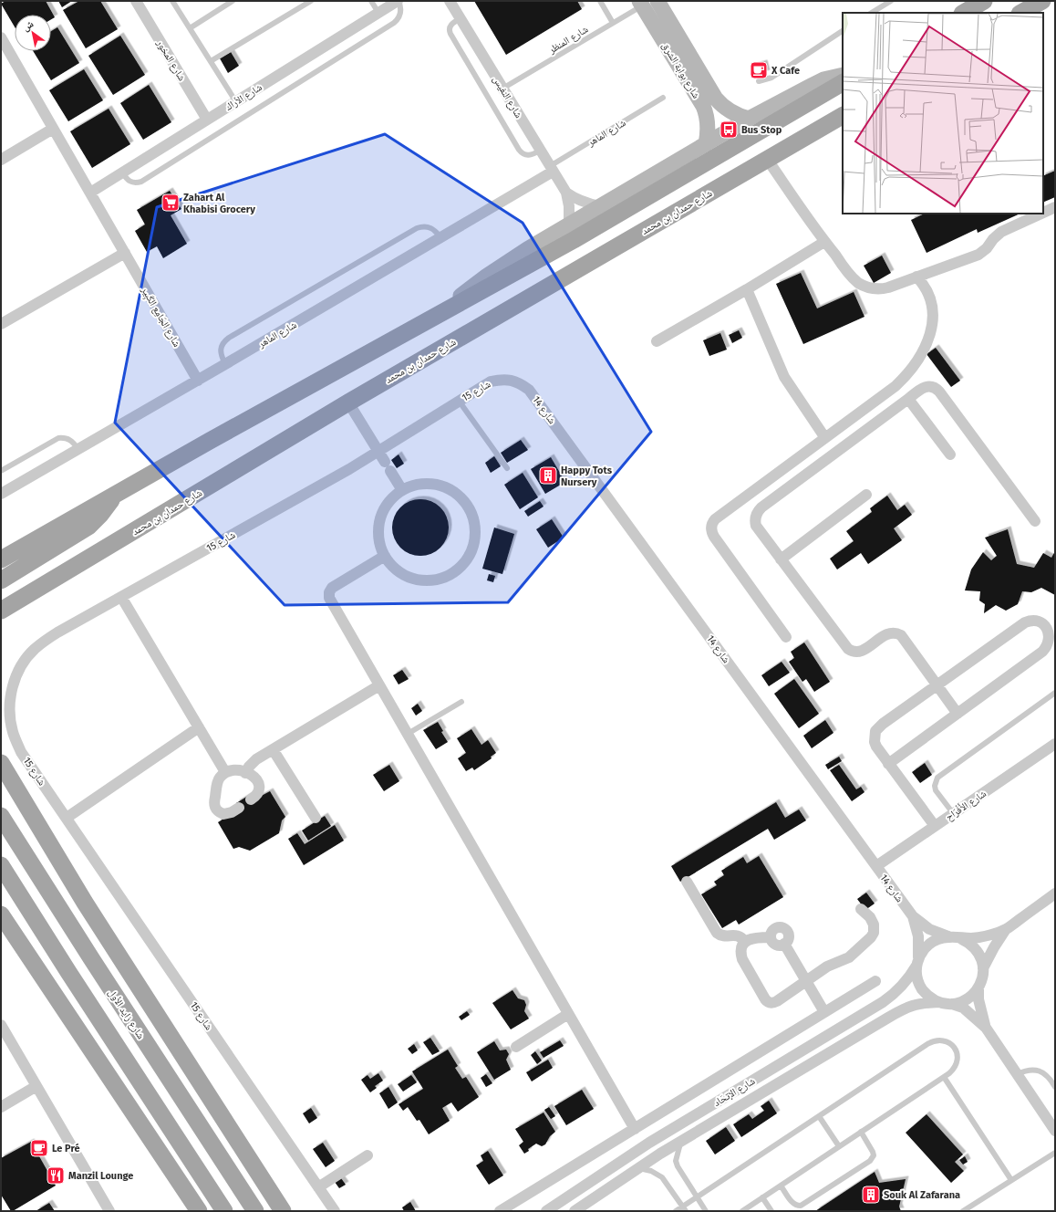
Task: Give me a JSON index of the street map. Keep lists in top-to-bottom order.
{
  "streets": {
    "main road": ["شارع حمدان بن محمد", "شارع زايد الأول"],
    "street": [
      "شارع المخور",
      "شارع بوابة الشرق",
      "شارع الأراك",
      "شارع النفيس",
      "شارع الماهر",
      "شارع الجَامِع الكَبِير",
      "شارع 15",
      "شارع 14",
      "شارع الأَفْرَاح",
      "شارع الإتحَاد"
    ],
    "lane": ["شارع المنظر"]
  },
  "crossings": [
    ["شارع المنظر", "شارع بوابة الشرق"],
    ["شارع المنظر", "شارع النفيس"],
    ["شارع المخور", "شارع الأراك"],
    ["شارع الأراك", "شارع الجَامِع الكَبِير"],
    ["شارع النفيس", "شارع الماهر"],
    ["شارع الماهر", "شارع الجَامِع الكَبِير"],
    ["شارع 15", "شارع 14"],
    ["شارع 14", "شارع الأَفْرَاح"],
    ["شارع 14", "شارع الإتحَاد"]
  ],
  "places": {
    "cafe": ["X Cafe", "Le Pré"],
    "bus stop": ["Bus Stop"],
    "supermarket": ["Zahart Al Khabisi Grocery"],
    "building": ["Happy Tots Nursery", "Souk Al Zafarana"],
    "restaurant": ["Manzil Lounge"]
  },
  "north": "top left"
}
